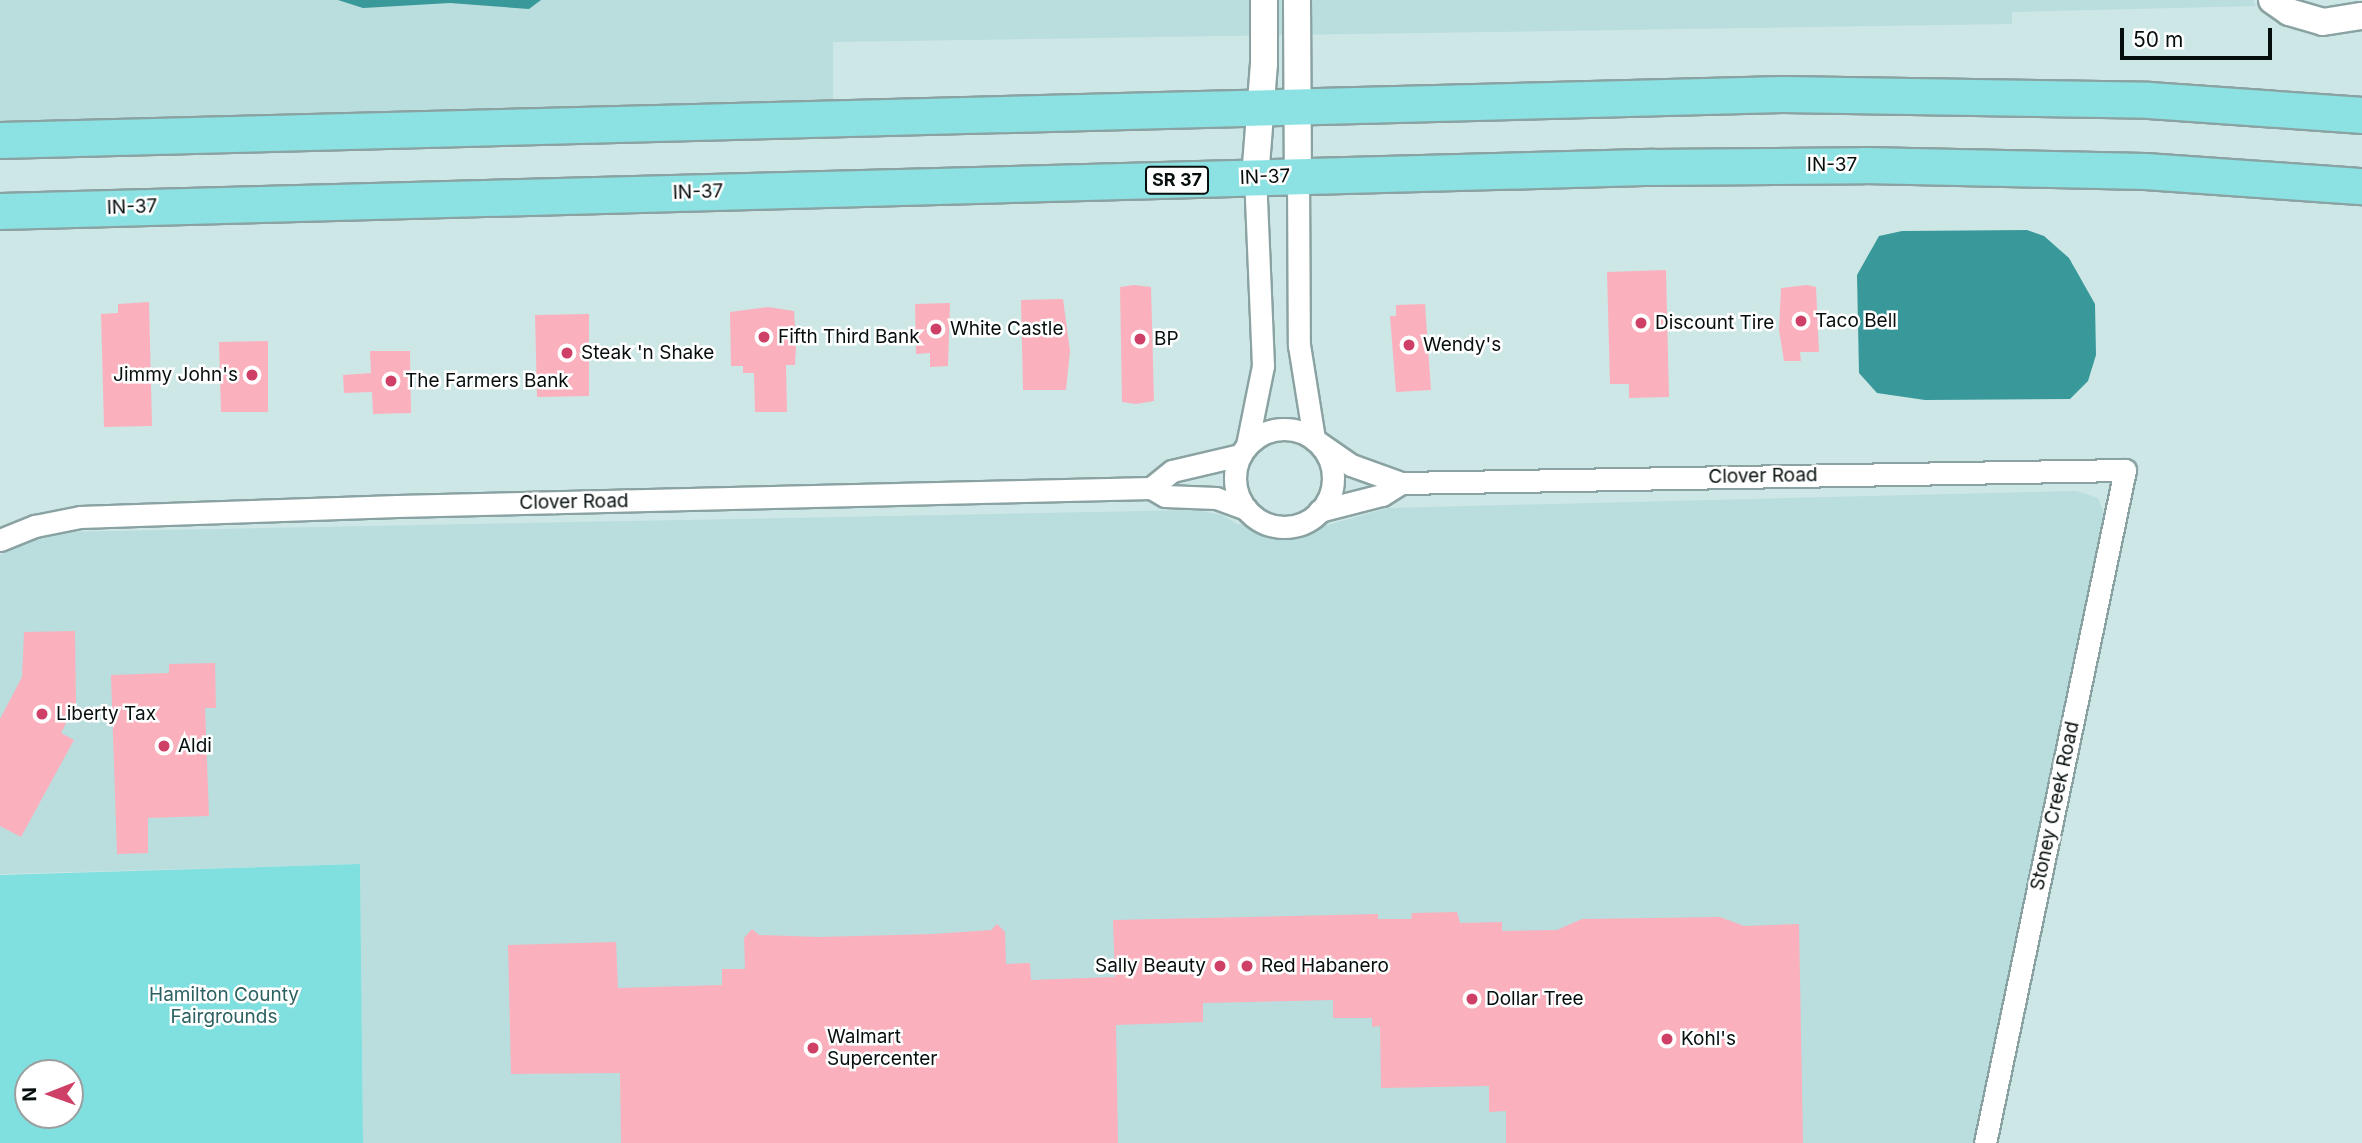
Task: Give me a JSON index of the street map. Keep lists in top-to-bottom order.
{
  "streets": {
    "highway": ["IN-37", "SR 37"],
    "street": ["Clover Road", "Stoney Creek Road"]
  },
  "crossings": [
    ["Clover Road", "Stoney Creek Road"]
  ],
  "parks": ["Hamilton County Fairgrounds"],
  "places": [
    "Taco Bell",
    "Discount Tire",
    "White Castle",
    "Fifth Third Bank",
    "BP",
    "Wendy's",
    "Steak 'n Shake",
    "Jimmy John's",
    "The Farmers Bank",
    "Liberty Tax",
    "Aldi",
    "Sally Beauty",
    "Red Habanero",
    "Dollar Tree",
    "Kohl's",
    "Walmart Supercenter"
  ],
  "scale_bar": "50 m",
  "north": "left"
}
